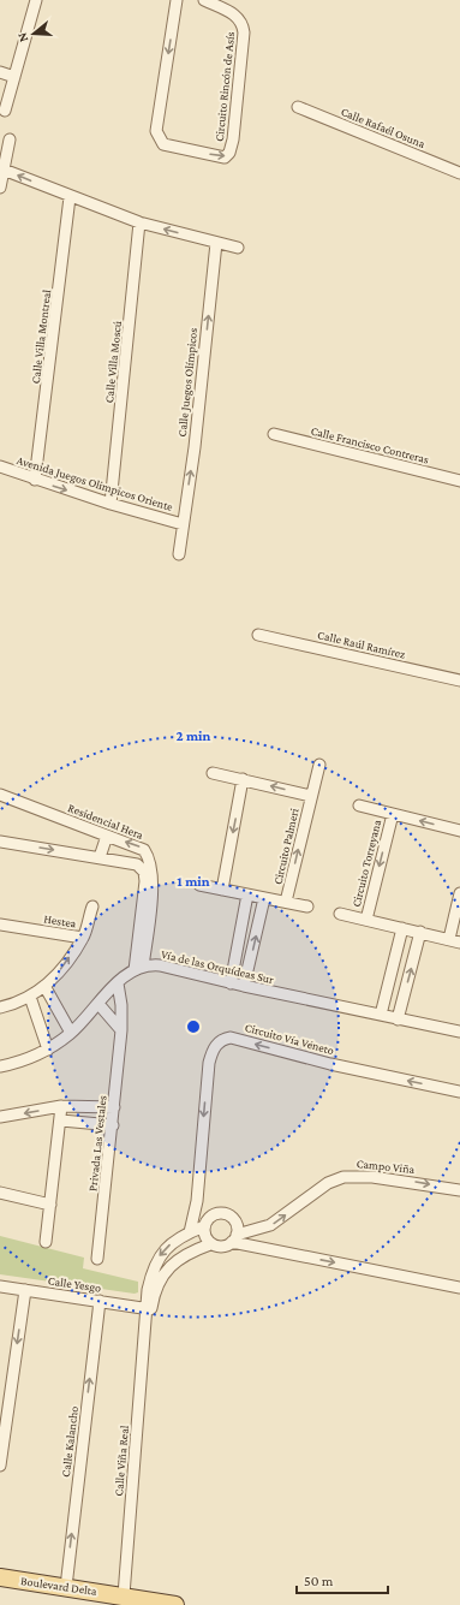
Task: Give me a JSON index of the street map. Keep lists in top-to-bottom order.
{
  "streets": {
    "main road": ["Boulevard Delta"],
    "street": [
      "Circuito Rincón de Asís",
      "Calle Rafaél Osuna",
      "Calle Villa Montreal",
      "Calle Villa Moscú",
      "Calle Juegos Olímpicos",
      "Calle Francisco Contreras",
      "Avenida Juegos Olimpicos Oriente",
      "Calle Raúl Ramírez",
      "Residencial Hera",
      "Circuito Palmeri",
      "Circuito Torreyana",
      "Hestea",
      "Vía de las Orquídeas Sur",
      "Circuito Vía Véneto",
      "Privada Las Vestales",
      "Campo Viña",
      "Calle Yesgo",
      "Calle Kalancho",
      "Calle Viña Real"
    ]
  },
  "crossings": [
    ["Calle Villa Montreal", "Avenida Juegos Olimpicos Oriente"],
    ["Calle Villa Moscú", "Avenida Juegos Olimpicos Oriente"],
    ["Calle Juegos Olímpicos", "Avenida Juegos Olimpicos Oriente"],
    ["Residencial Hera", "Vía de las Orquídeas Sur"],
    ["Circuito Palmeri", "Vía de las Orquídeas Sur"],
    ["Calle Yesgo", "Calle Kalancho"],
    ["Calle Yesgo", "Calle Viña Real"],
    ["Calle Kalancho", "Boulevard Delta"],
    ["Calle Viña Real", "Boulevard Delta"]
  ],
  "one_way": ["Calle Juegos Olímpicos", "Avenida Juegos Olimpicos Oriente"],
  "scale_bar": "50 m",
  "north": "left",
  "rings": ["2 min", "1 min"]
}
